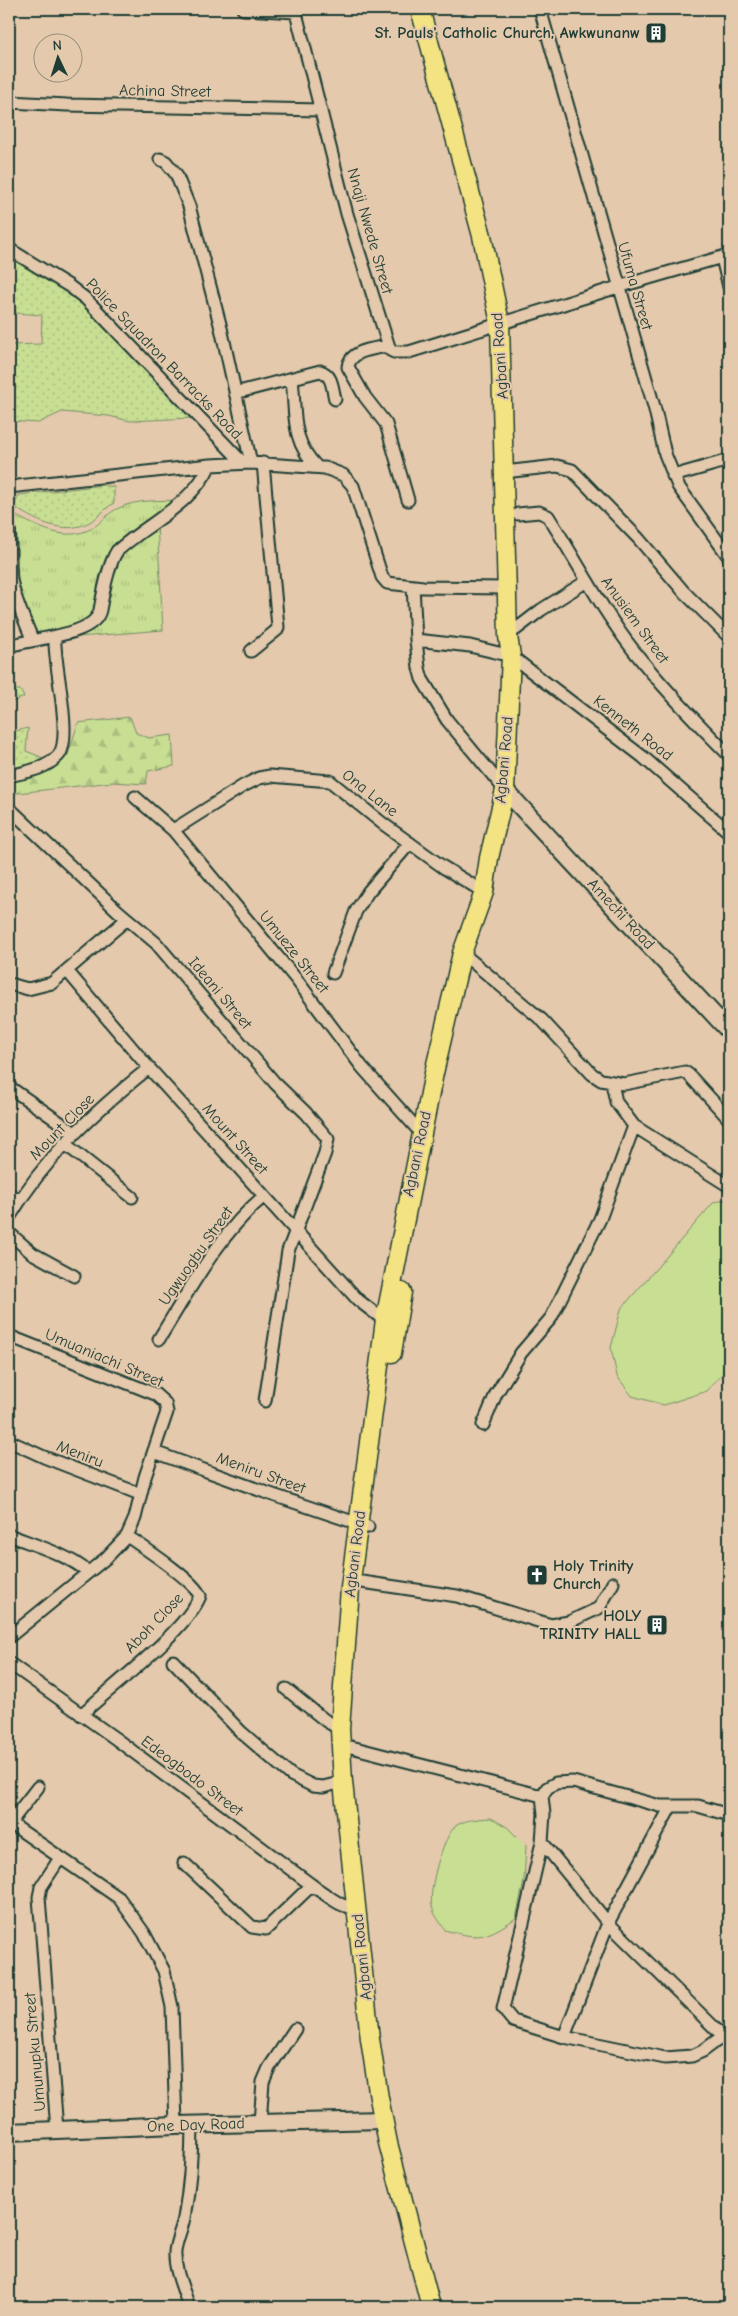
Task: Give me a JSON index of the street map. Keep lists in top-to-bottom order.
{
  "streets": {
    "main road": ["Agbani Road", "Amechi Road", "One Day Road"],
    "street": [
      "Achina Street",
      "Nnaji Nwede Street",
      "Ufuma Street",
      "Police Squadron Barracks Road",
      "Anusiem Street",
      "Kenneth Road",
      "Ona Lane",
      "Umueze Street",
      "Ideani Street",
      "Mount Close",
      "Mount Street",
      "Ugwuogbu Street",
      "Umuaniachi Street",
      "Meniru",
      "Meniru Street",
      "Aboh Close",
      "Edeogbodo Street",
      "Umunupku Street"
    ]
  },
  "crossings": [
    ["Achina Street", "Nnaji Nwede Street"],
    ["Agbani Road", "Anusiem Street"],
    ["Agbani Road", "Kenneth Road"],
    ["Agbani Road", "Ona Lane"],
    ["Agbani Road", "Amechi Road"],
    ["Agbani Road", "Umueze Street"],
    ["Agbani Road", "Mount Street"],
    ["Agbani Road", "Meniru Street"],
    ["Agbani Road", "Edeogbodo Street"],
    ["Agbani Road", "One Day Road"],
    ["Ona Lane", "Umueze Street"],
    ["Ideani Street", "Mount Street"],
    ["Mount Close", "Mount Street"],
    ["Mount Street", "Ugwuogbu Street"],
    ["Umuaniachi Street", "Meniru"],
    ["Umuaniachi Street", "Meniru Street"],
    ["Umuaniachi Street", "Aboh Close"],
    ["Aboh Close", "Edeogbodo Street"],
    ["Umunupku Street", "One Day Road"]
  ],
  "places": {
    "building": ["St. Pauls' Catholic Church, Awkwunanw", "HOLY TRINITY HALL"],
    "church": ["Holy Trinity Church"]
  },
  "north": "top"
}
